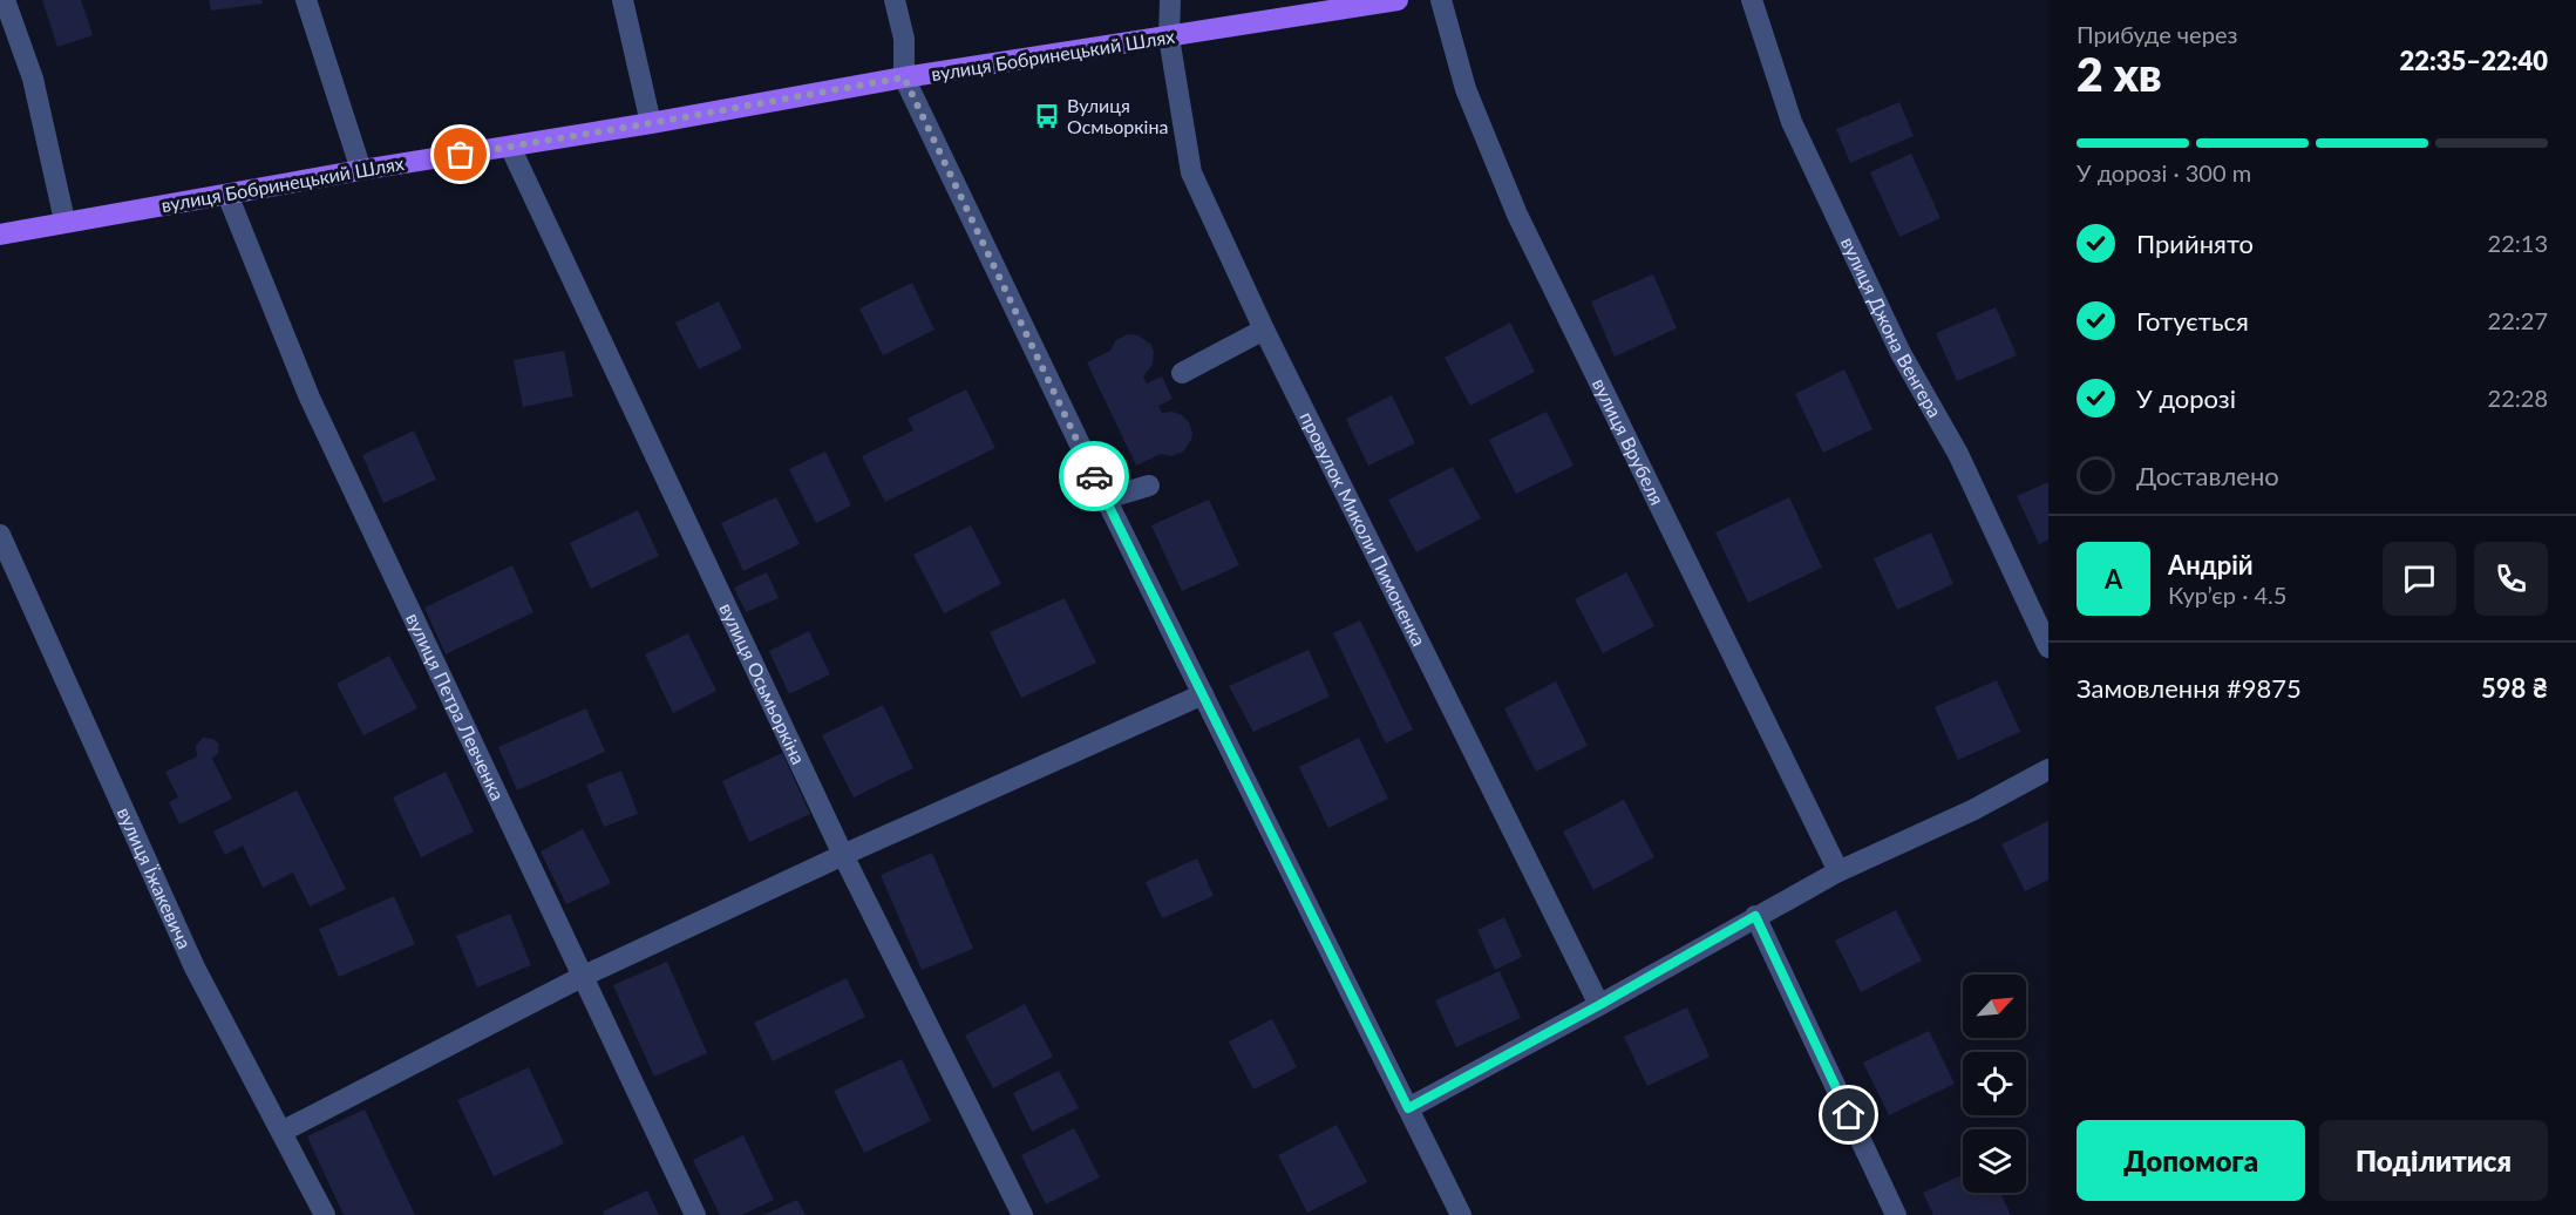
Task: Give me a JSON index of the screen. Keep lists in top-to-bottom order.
{
  "streets": {
    "main road": ["вулиця Бобринецький Шлях"],
    "street": [
      "вулиця Джона Венгера",
      "вулиця Врубеля",
      "провулок Миколи Пимоненка",
      "вулиця Осьмьоркіна",
      "вулиця Петра Левченка",
      "вулиця Їжакевича"
    ]
  },
  "crossings": [
    ["вулиця Бобринецький Шлях", "провулок Миколи Пимоненка"],
    ["вулиця Бобринецький Шлях", "вулиця Осьмьоркіна"],
    ["вулиця Бобринецький Шлях", "вулиця Петра Левченка"]
  ],
  "places": {
    "bus stop": ["Вулиця Осмьоркіна"]
  },
  "north": "top right",
  "page": {
    "heading": ["2 хв", "Прибуде через", "22:35–22:40"],
    "panel": [
      "Андрій",
      "Кур’єр · 4.5",
      "Замовлення #9875",
      "598 ₴"
    ],
    "bar": "У дорозі · 300 m",
    "list": [
      ["Прийнято", "22:13"],
      ["Готується", "22:27"],
      ["У дорозі", "22:28"],
      "Доставлено"
    ],
    "round": "А",
    "buttons": ["Допомога", "Поділитися"]
  }
}
